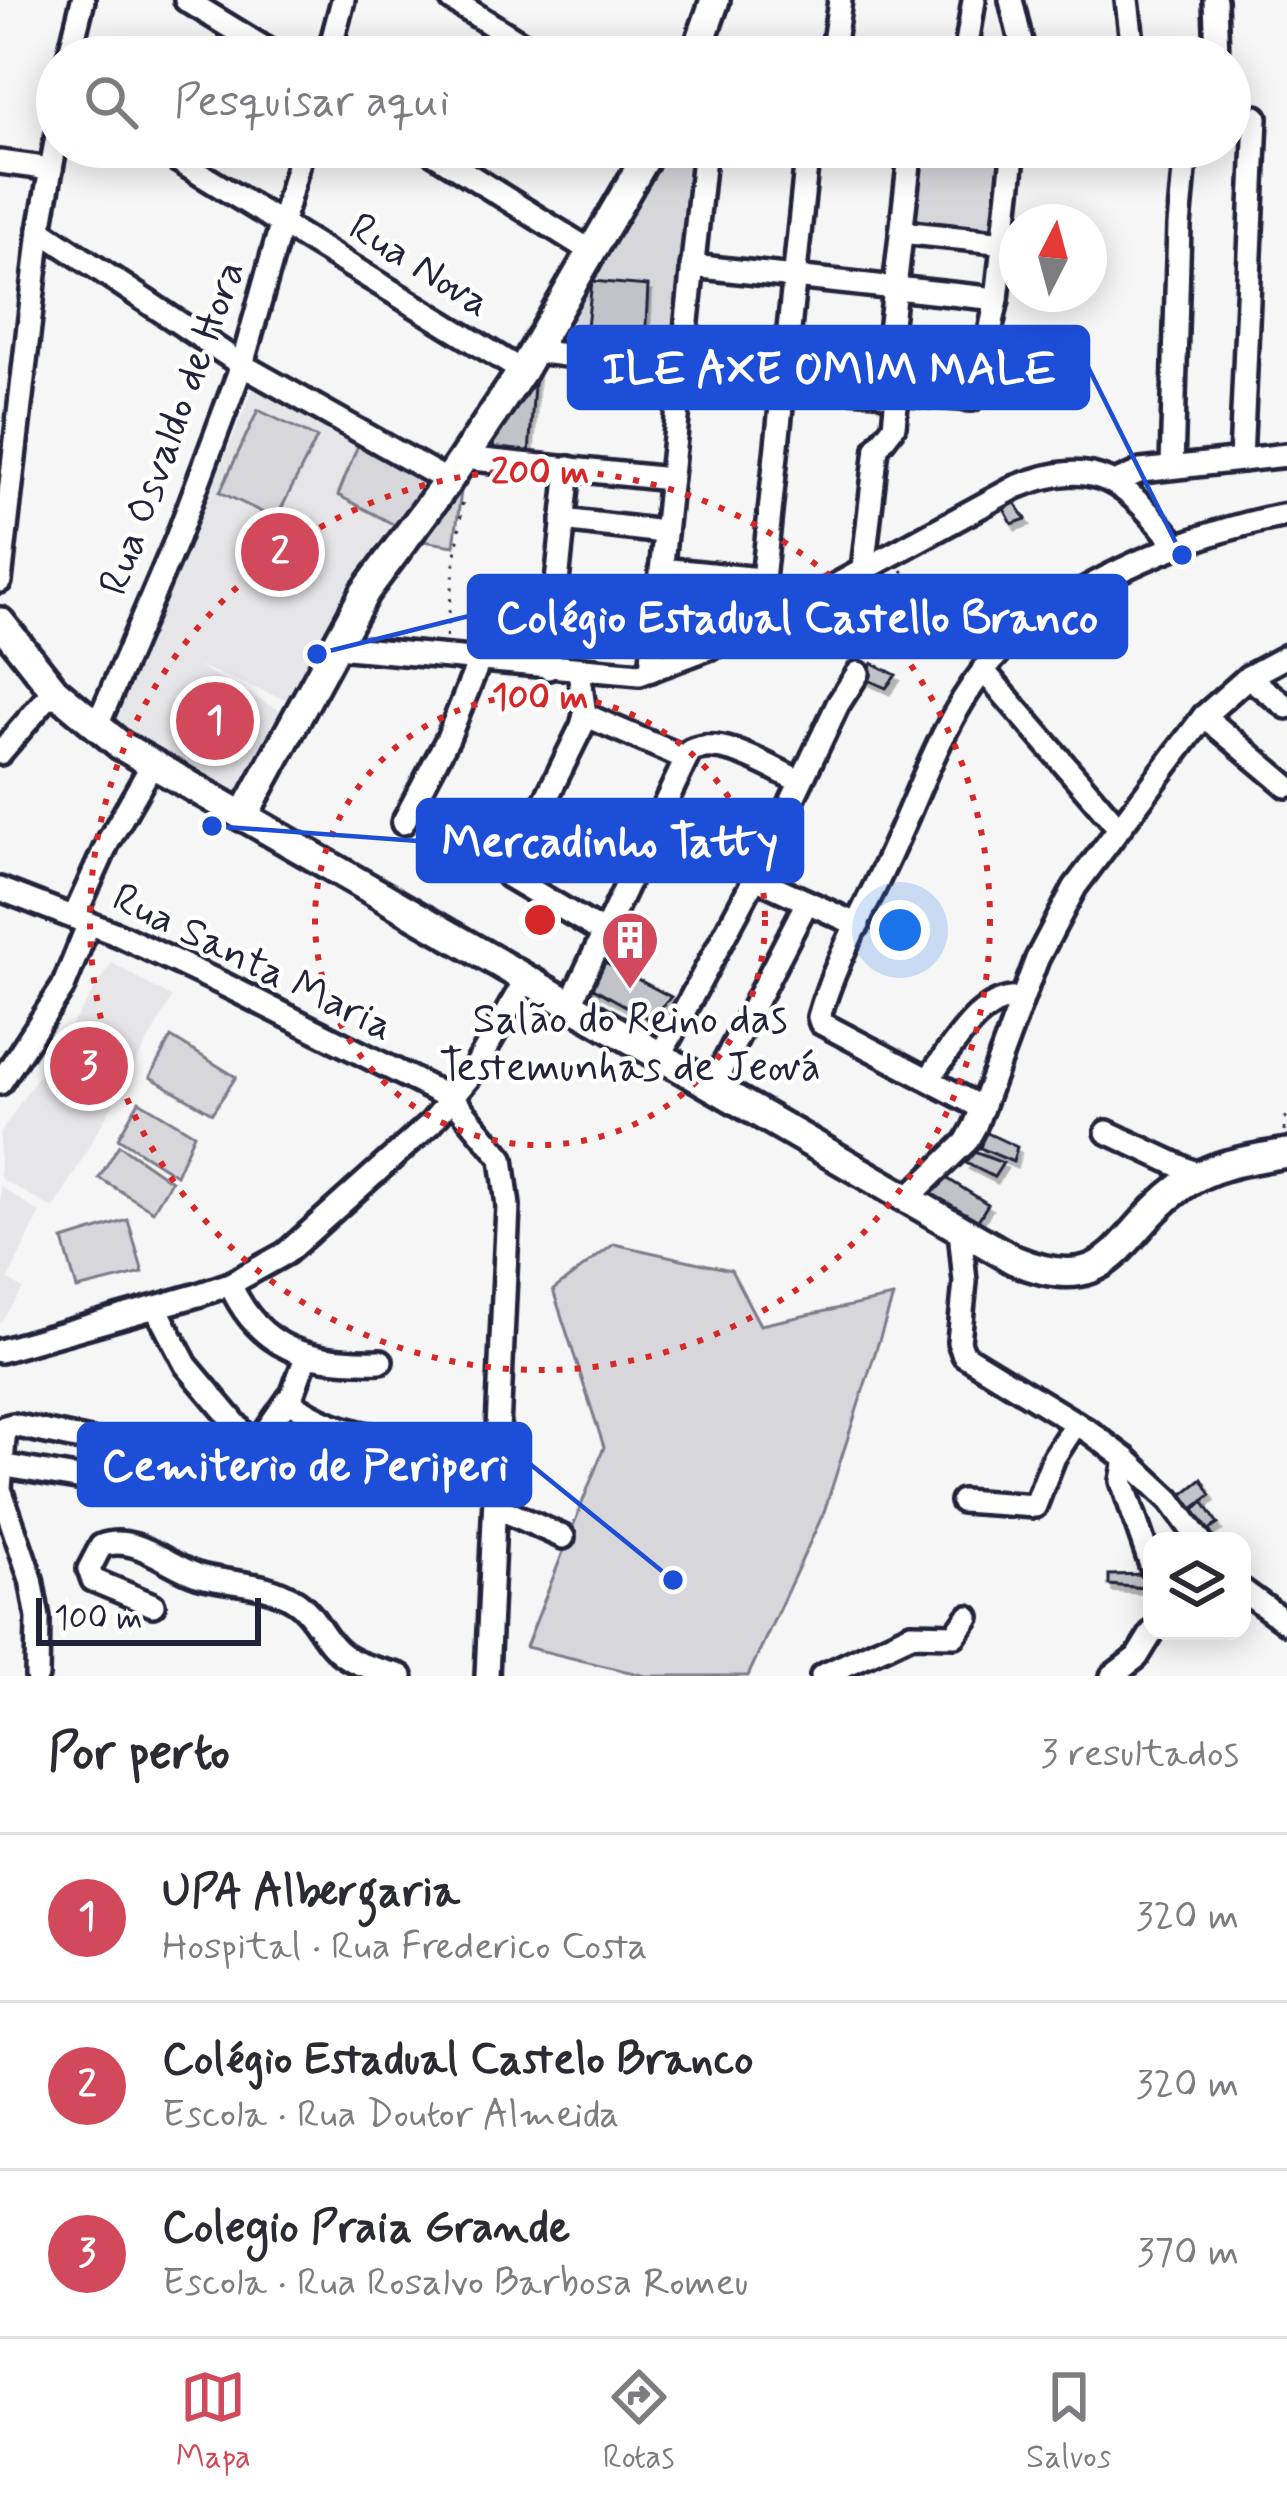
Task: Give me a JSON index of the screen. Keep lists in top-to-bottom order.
{
  "streets": {
    "street": ["Rua Nova", "Rua Osvaldo de Hora", "Rua Santa Maria"]
  },
  "crossings": [
    ["Rua Nova", "Rua Osvaldo de Hora"]
  ],
  "places": {
    "other": [
      "ILE AXE OMIM MALE",
      "Colégio Estadual Castello Branco",
      "Mercadinho Tatty",
      "Cemiterio de Periperi"
    ],
    "building": ["Salão do Reino das Testemunhas de Jeová"]
  },
  "scale_bar": "100 m",
  "north": "top",
  "page": {
    "search": "Pesquisar aqui",
    "pins": ["2", "1", "3"],
    "scale": "100 m",
    "heading": ["Por perto", "3 resultados"],
    "list": [
      {
        "mark": "1",
        "name": "UPA Albergaria",
        "note": "Hospital · Rua Frederico Costa",
        "value": "320 m"
      },
      {
        "mark": "2",
        "name": "Colégio Estadual Castelo Branco",
        "note": "Escola · Rua Doutor Almeida",
        "value": "320 m"
      },
      {
        "mark": "3",
        "name": "Colegio Praia Grande",
        "note": "Escola · Rua Rosalvo Barbosa Romeu",
        "value": "370 m"
      }
    ],
    "nav": ["Mapa", "Rotas", "Salvos"]
  },
  "rings": ["200 m", "100 m"]
}
